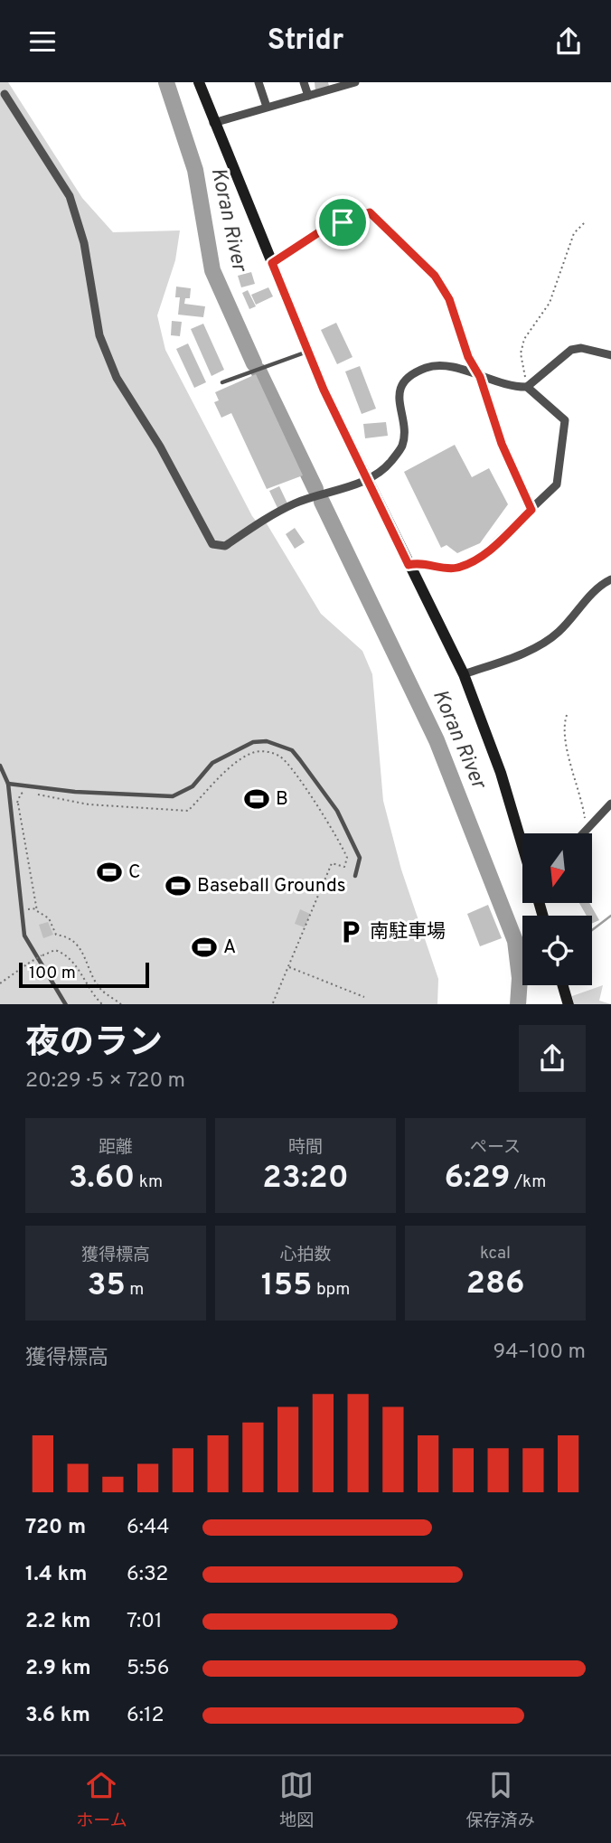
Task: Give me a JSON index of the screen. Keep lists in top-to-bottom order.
{
  "water": ["Koran River"],
  "places": {
    "sports": [
      "B",
      "C",
      "Baseball Grounds",
      "A"
    ],
    "parking": ["南駐車場"]
  },
  "scale_bar": "100 m",
  "north": "bottom",
  "page": {
    "header": "Stridr",
    "scale": "100 m",
    "heading": ["夜のラン", "20:29 · 5 × 720 m"],
    "stats": [
      ["距離", "3.60 km"],
      ["時間", "23:20"],
      ["ペース", "6:29 /km"],
      ["獲得標高", "35 m"],
      ["心拍数", "155 bpm"],
      ["kcal", "286"]
    ],
    "chart": ["獲得標高", "94–100 m"],
    "list": [
      {
        "name": "720 m",
        "note": "6:44"
      },
      {
        "name": "1.4 km",
        "note": "6:32"
      },
      {
        "name": "2.2 km",
        "note": "7:01"
      },
      {
        "name": "2.9 km",
        "note": "5:56"
      },
      {
        "name": "3.6 km",
        "note": "6:12"
      }
    ],
    "tabs": ["ホーム", "地図", "保存済み"]
  }
}
